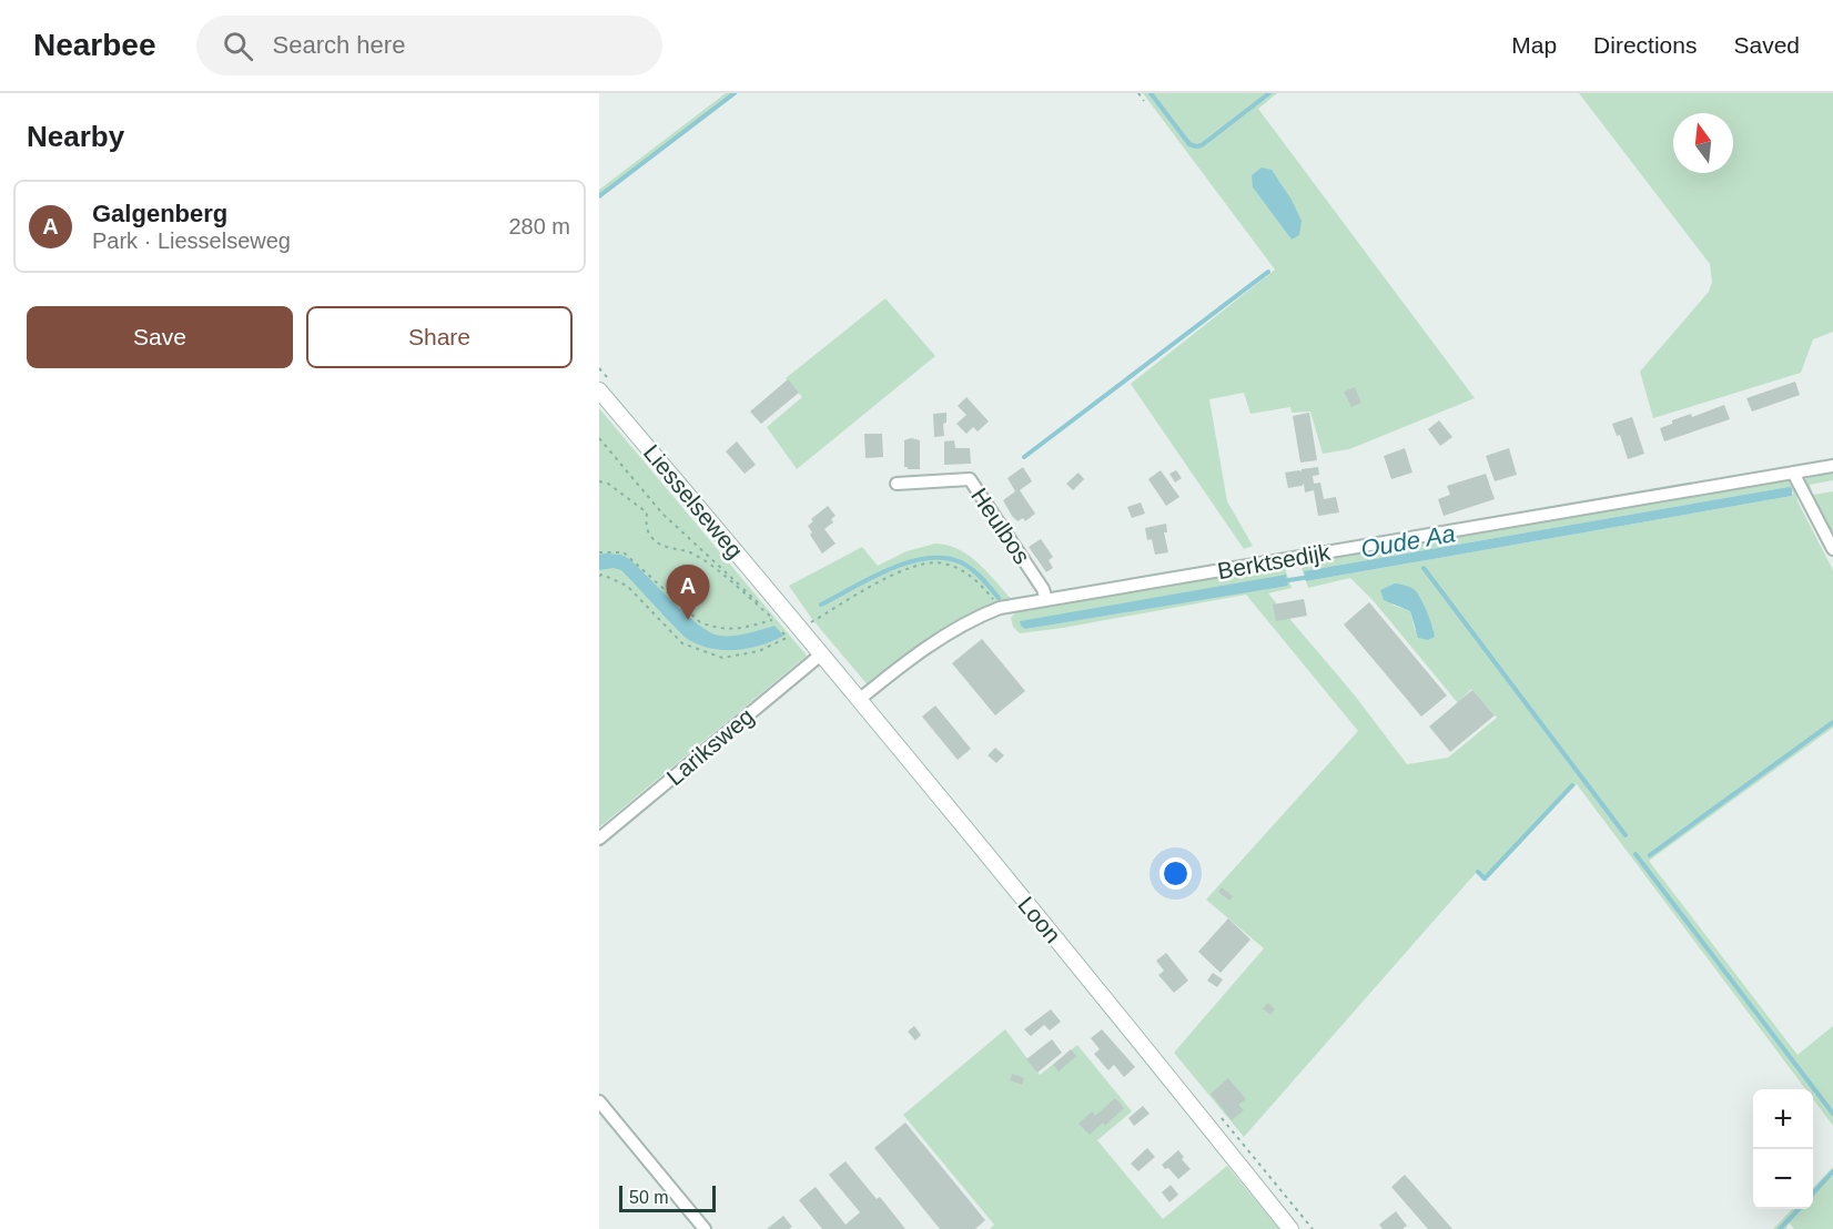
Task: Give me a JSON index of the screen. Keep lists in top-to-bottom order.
{
  "streets": {
    "main road": ["Liesselseweg", "Loon"],
    "street": ["Heulbos", "Berktsedijk", "Lariksweg"]
  },
  "crossings": [
    ["Liesselseweg", "Loon"],
    ["Heulbos", "Berktsedijk"],
    ["Berktsedijk", "Loon"],
    ["Lariksweg", "Loon"]
  ],
  "water": ["Oude Aa"],
  "scale_bar": "50 m",
  "north": "top",
  "page": {
    "header": "Nearbee",
    "search": "Search here",
    "nav": ["Map", "Directions", "Saved"],
    "heading": "Nearby",
    "list": [
      {
        "mark": "A",
        "name": "Galgenberg",
        "note": "Park · Liesselseweg",
        "value": "280 m"
      }
    ],
    "buttons": ["Save", "Share"],
    "pins": "A",
    "map_buttons": ["+", "−"],
    "scale": "50 m"
  }
}
